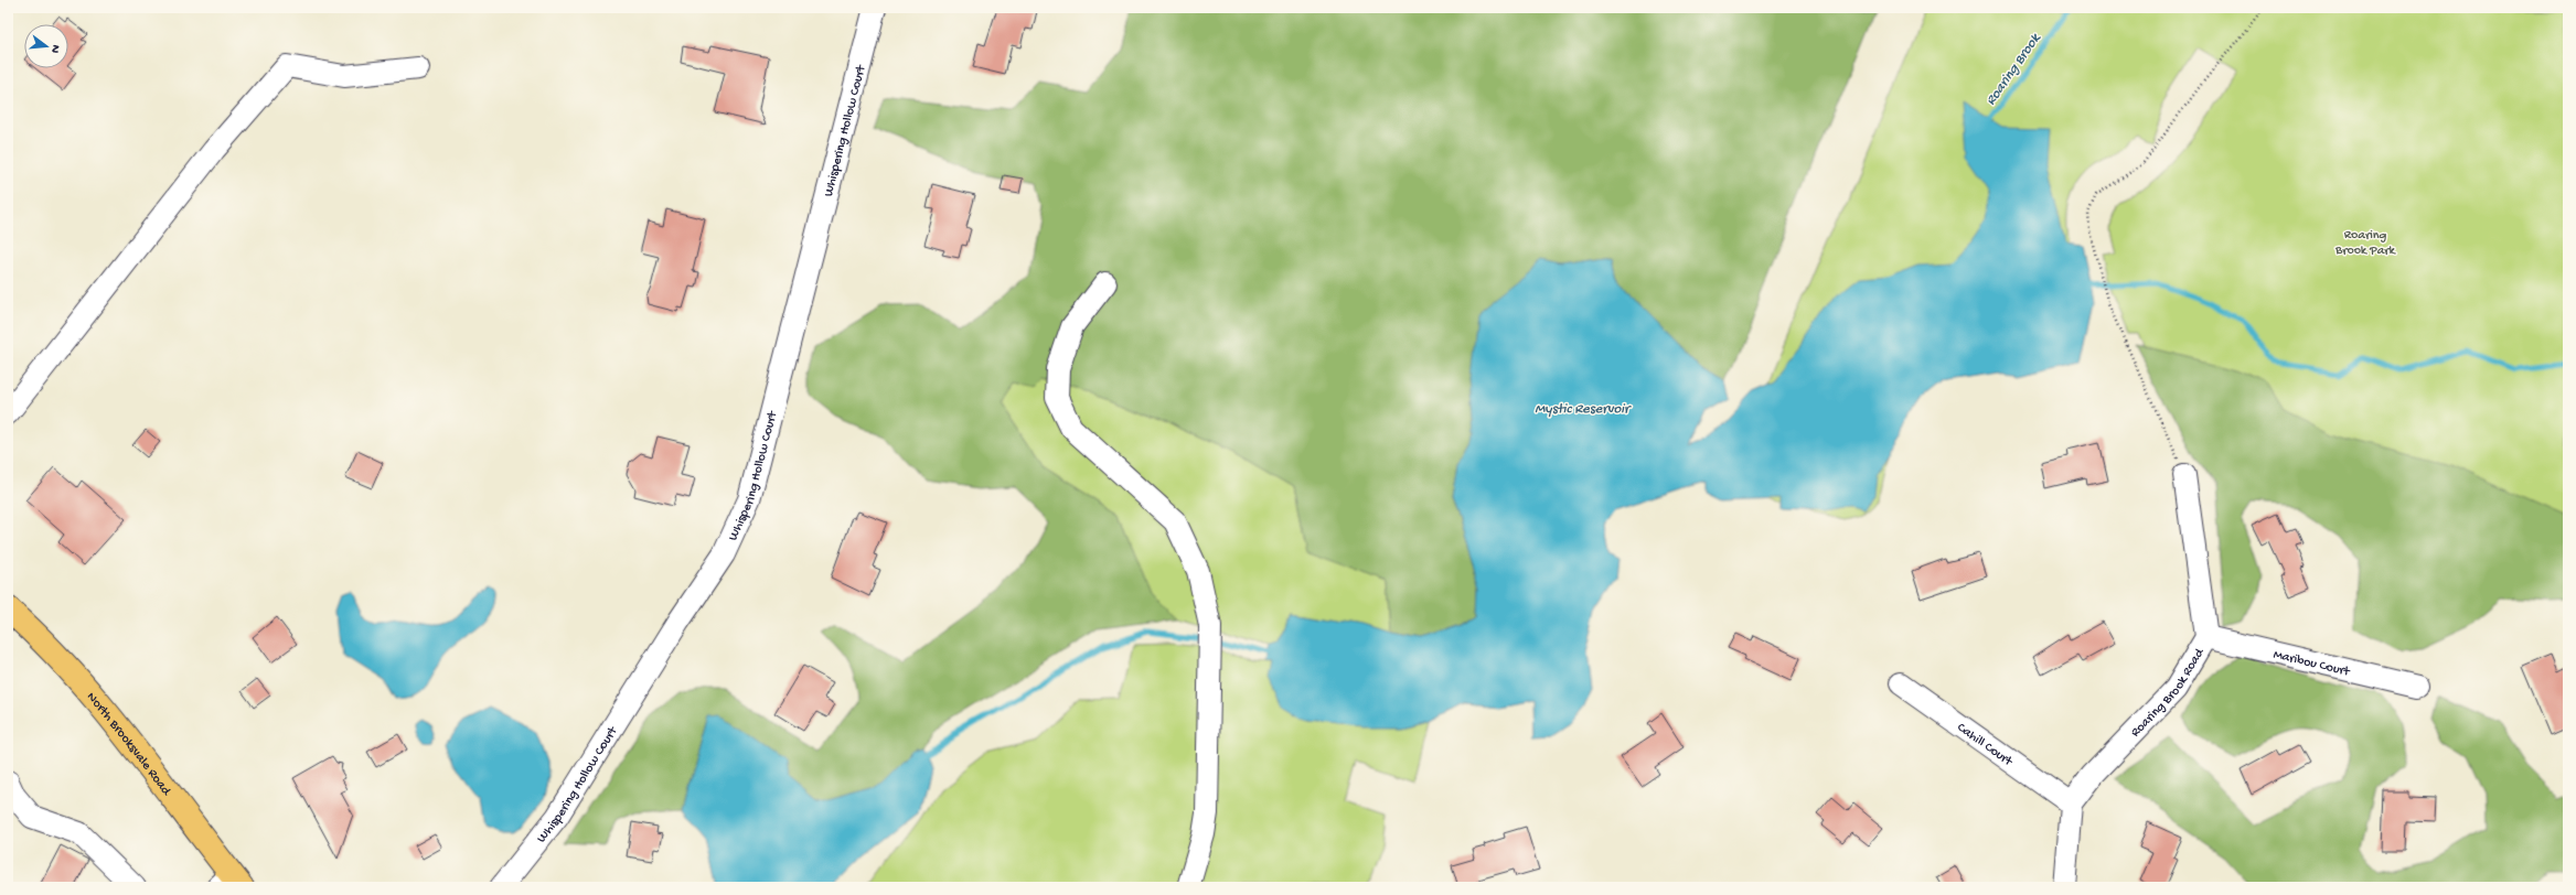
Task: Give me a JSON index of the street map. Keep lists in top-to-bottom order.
{
  "streets": {
    "main road": ["North Brooksvale Road"],
    "street": [
      "Whispering Hollow Court",
      "Maribou Court",
      "Roaring Brook Road",
      "Cahill Court"
    ]
  },
  "crossings": [
    ["Maribou Court", "Roaring Brook Road"],
    ["Roaring Brook Road", "Cahill Court"]
  ],
  "water": ["Roaring Brook", "Mystic Reservoir"],
  "parks": ["Roaring Brook Park"],
  "north": "right"
}
